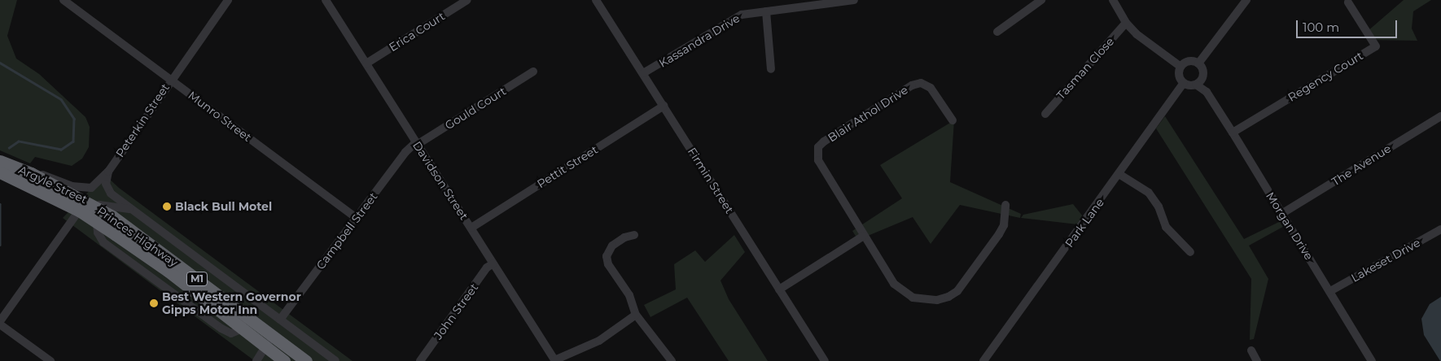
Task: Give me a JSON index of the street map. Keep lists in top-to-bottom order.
{
  "streets": {
    "highway": ["Argyle Street", "Princes Highway", "M1"],
    "street": [
      "Erica Court",
      "Kassandra Drive",
      "Tasman Close",
      "Regency Court",
      "Gould Court",
      "Blair Athol Drive",
      "Munro Street",
      "Peterkin Street",
      "The Avenue",
      "Pettit Street",
      "Davidson Street",
      "Firmin Street",
      "Park Lane",
      "Morgan Drive",
      "Campbell Street",
      "Lakeset Drive",
      "John Street"
    ]
  },
  "crossings": [
    ["Erica Court", "Davidson Street"],
    ["Kassandra Drive", "Firmin Street"],
    ["Regency Court", "Morgan Drive"],
    ["Gould Court", "Davidson Street"],
    ["Gould Court", "Campbell Street"],
    ["Munro Street", "Peterkin Street"],
    ["Munro Street", "Campbell Street"],
    ["Peterkin Street", "Argyle Street"],
    ["The Avenue", "Morgan Drive"],
    ["Pettit Street", "Davidson Street"],
    ["Pettit Street", "Firmin Street"],
    ["Davidson Street", "Campbell Street"],
    ["Davidson Street", "John Street"],
    ["Argyle Street", "Princes Highway"],
    ["Park Lane", "Morgan Drive"],
    ["Morgan Drive", "Lakeset Drive"]
  ],
  "places": ["Black Bull Motel", "Best Western Governor Gipps Motor Inn"],
  "scale_bar": "100 m"
}
